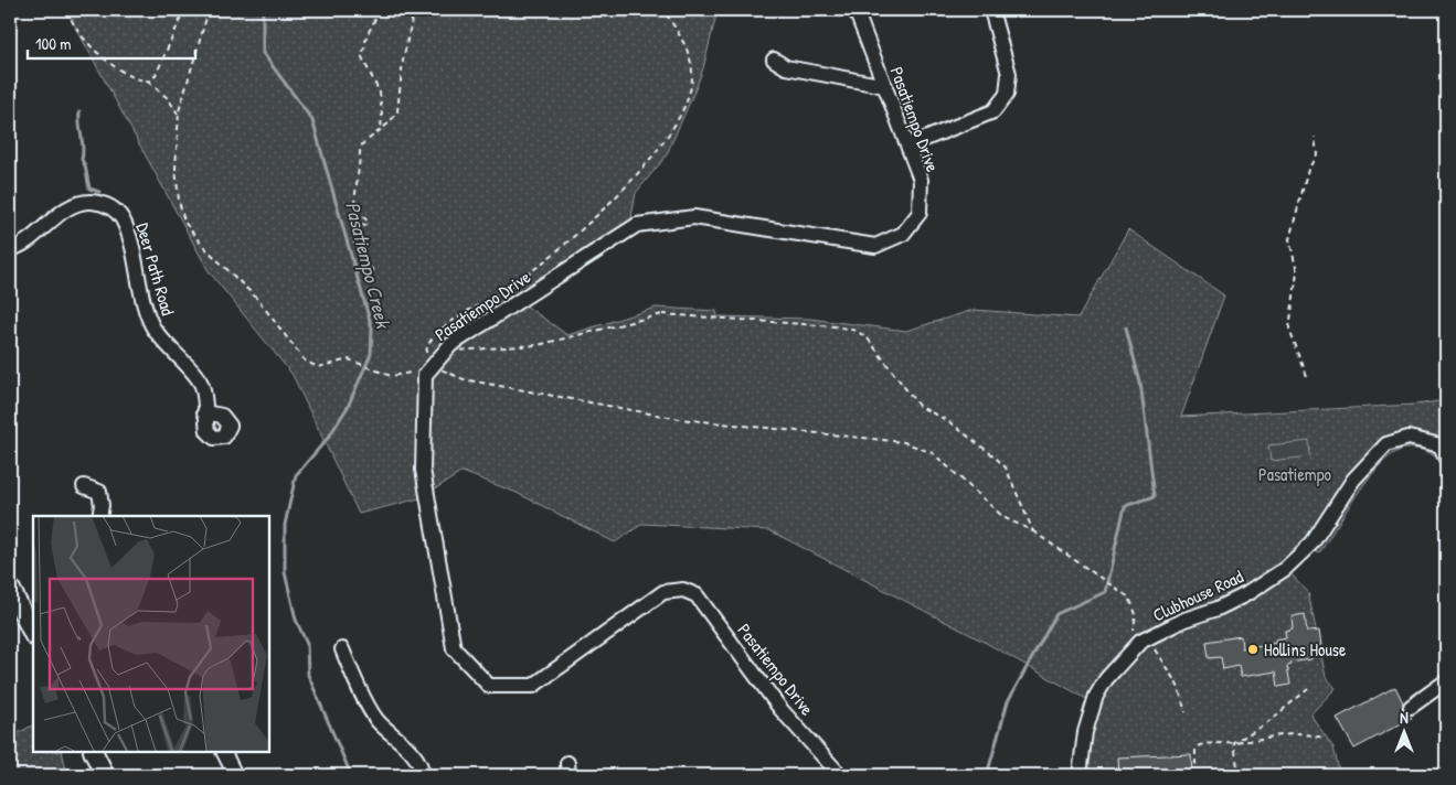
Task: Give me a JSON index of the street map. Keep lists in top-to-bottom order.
{
  "streets": {
    "street": ["Pasatiempo Drive", "Deer Path Road", "Clubhouse Road"]
  },
  "water": ["Pasatiempo Creek"],
  "parks": ["Pasatiempo"],
  "places": ["Hollins House"],
  "scale_bar": "100 m",
  "north": "top"
}
